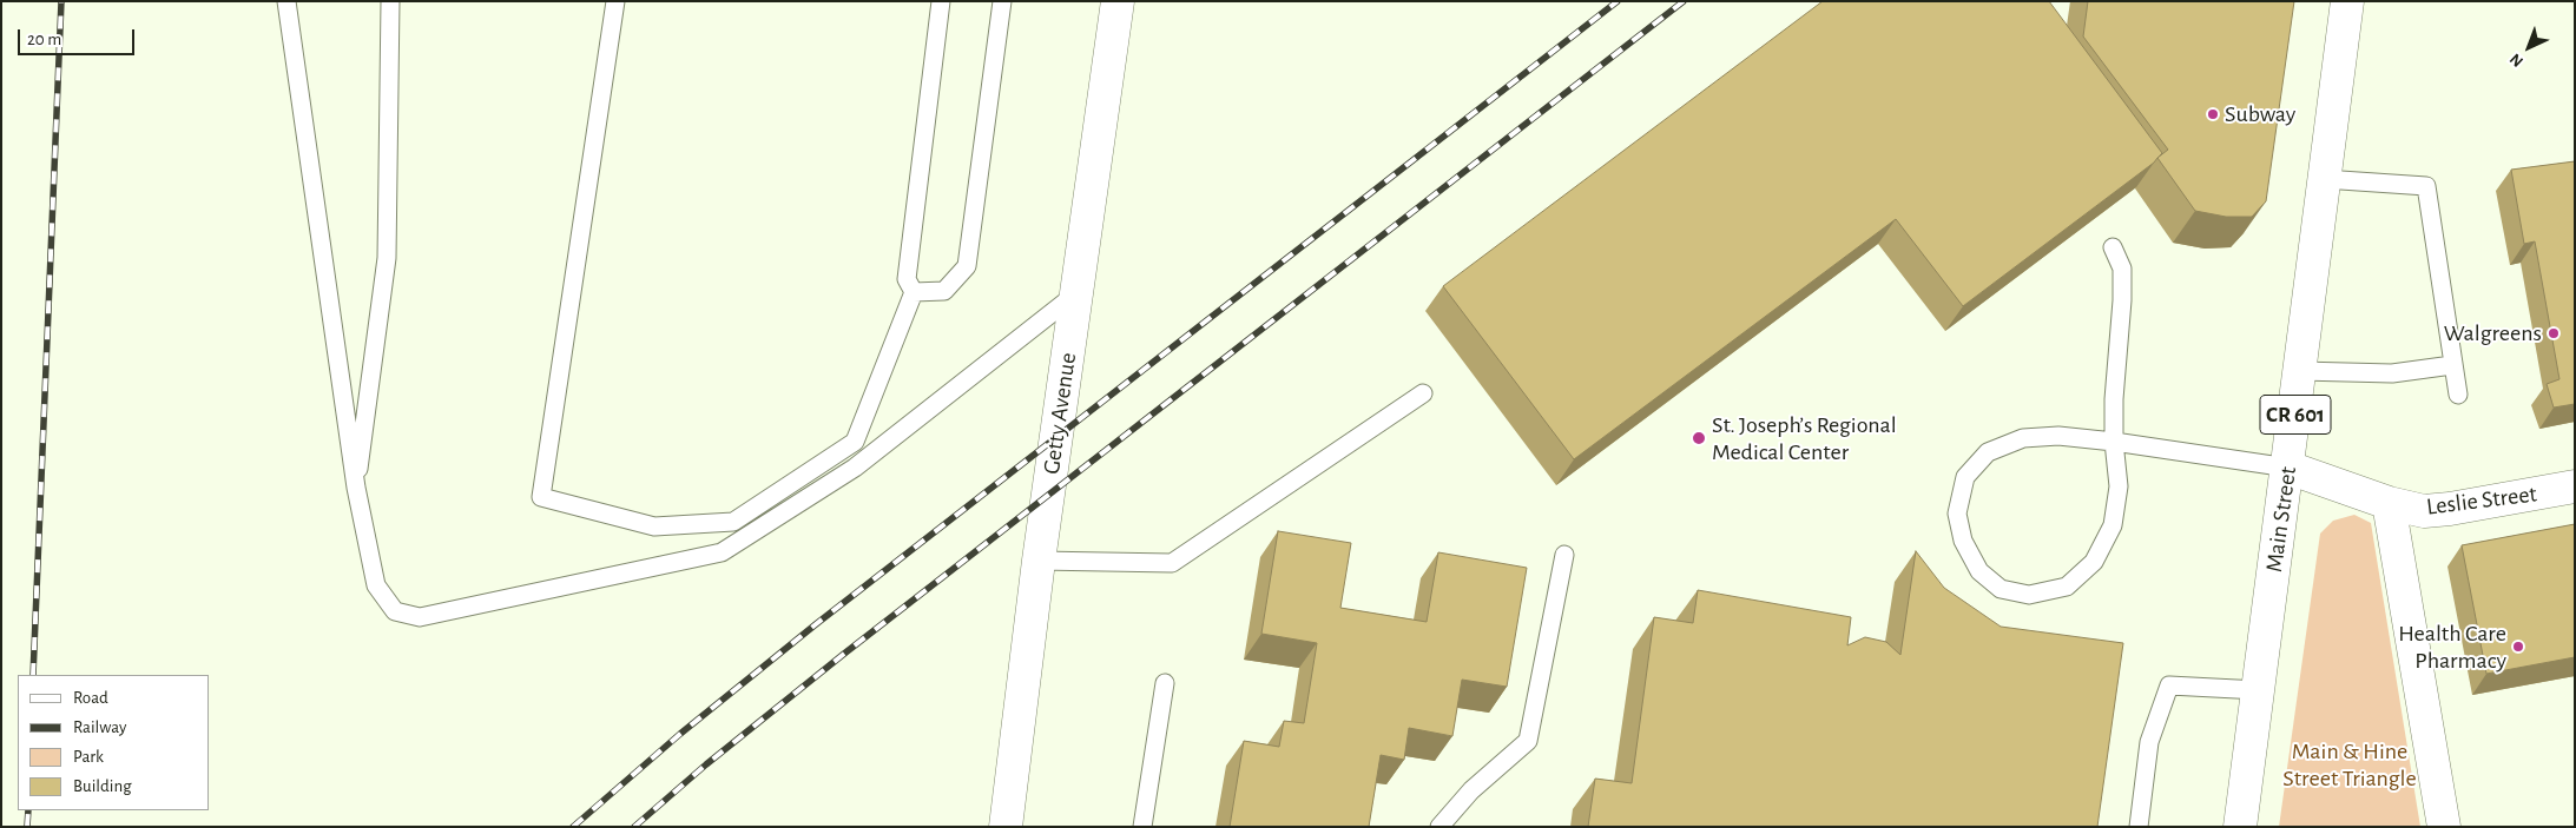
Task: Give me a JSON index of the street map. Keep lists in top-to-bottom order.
{
  "streets": {
    "main road": [
      "Getty Avenue",
      "CR 601",
      "Leslie Street",
      "Main Street"
    ]
  },
  "crossings": [
    ["Leslie Street", "Main Street"]
  ],
  "parks": ["Main & Hine Street Triangle"],
  "places": [
    "Subway",
    "Walgreens",
    "St. Joseph’s Regional Medical Center",
    "Health Care Pharmacy"
  ],
  "legend": [
    "Road",
    "Railway",
    "Park",
    "Building"
  ],
  "scale_bar": "20 m",
  "north": "bottom left"
}
